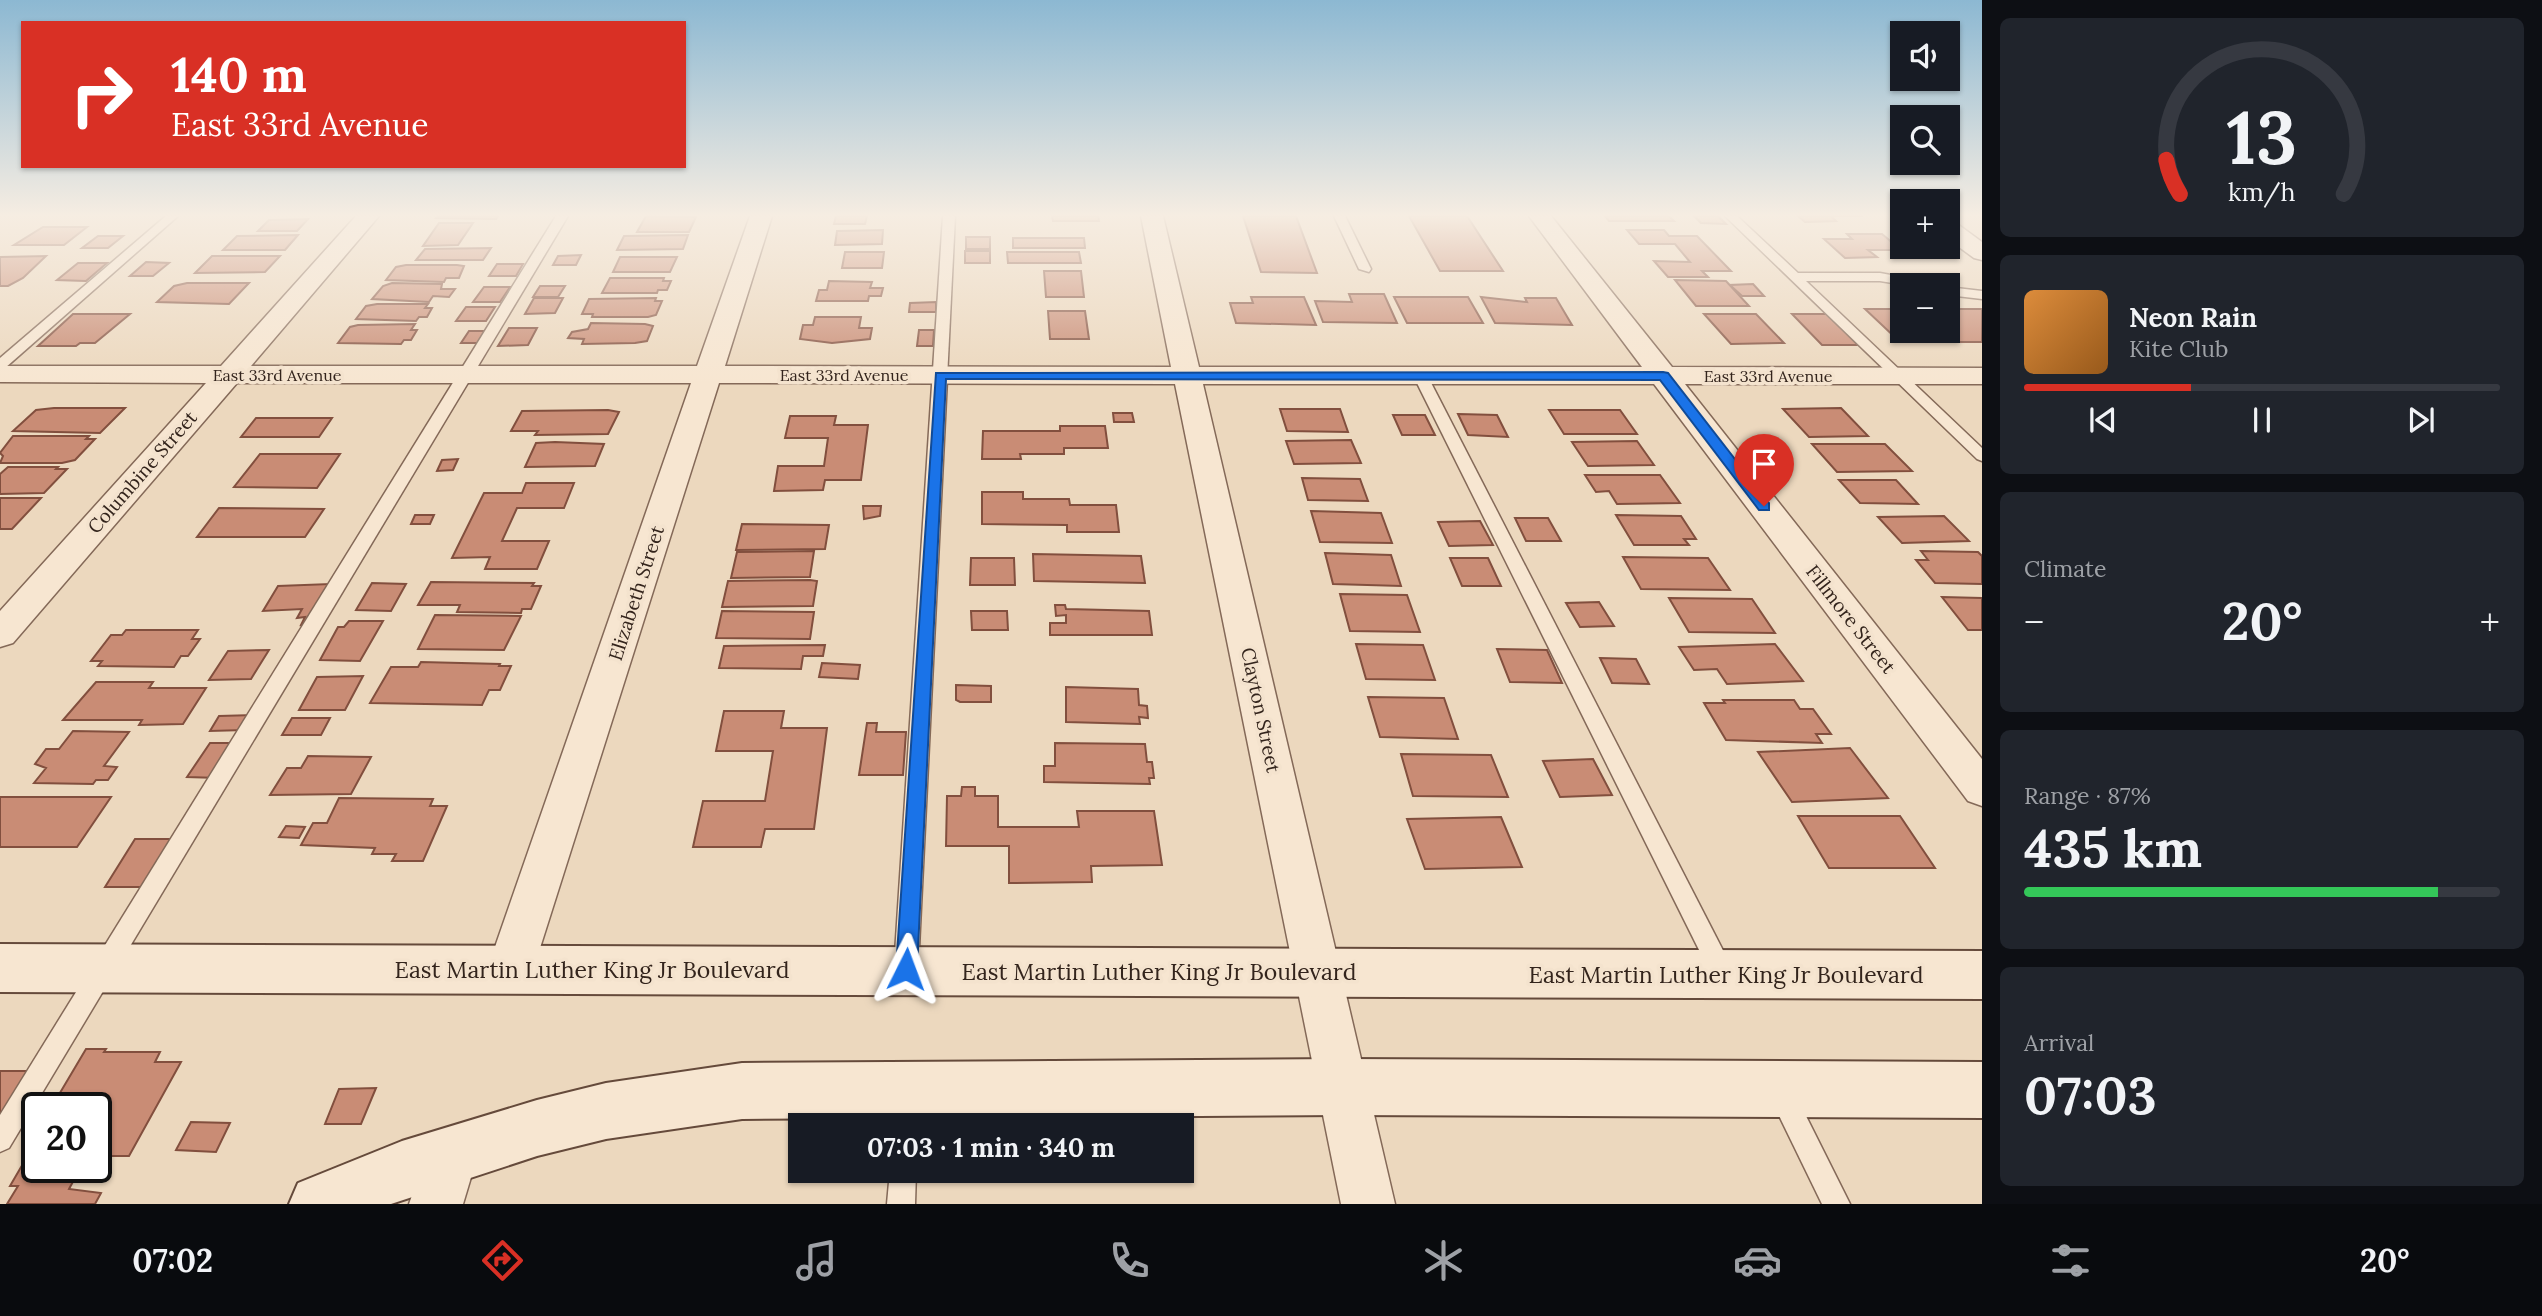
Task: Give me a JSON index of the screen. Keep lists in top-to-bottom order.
{
  "streets": {
    "main road": ["East Martin Luther King Jr Boulevard"],
    "street": [
      "East 33rd Avenue",
      "Columbine Street",
      "Elizabeth Street",
      "Fillmore Street",
      "Clayton Street"
    ]
  },
  "crossings": [
    ["East 33rd Avenue", "Columbine Street"],
    ["East 33rd Avenue", "Elizabeth Street"],
    ["East 33rd Avenue", "Fillmore Street"],
    ["East 33rd Avenue", "Clayton Street"],
    ["Elizabeth Street", "East Martin Luther King Jr Boulevard"],
    ["Clayton Street", "East Martin Luther King Jr Boulevard"]
  ],
  "page": {
    "map_buttons": ["+", "−"],
    "turn": ["140 m", "East 33rd Avenue"],
    "song": ["Neon Rain", "Kite Club"],
    "tile": [
      "Climate",
      ["Range · 87%", "435 km"],
      ["Arrival", "07:03"]
    ],
    "heat": ["−", "20°", "+"],
    "limit": "20",
    "trip": "07:03 · 1 min · 340 m",
    "tabs": ["07:02", "20°"],
    "gauge": ["13", "km/h"]
  }
}
